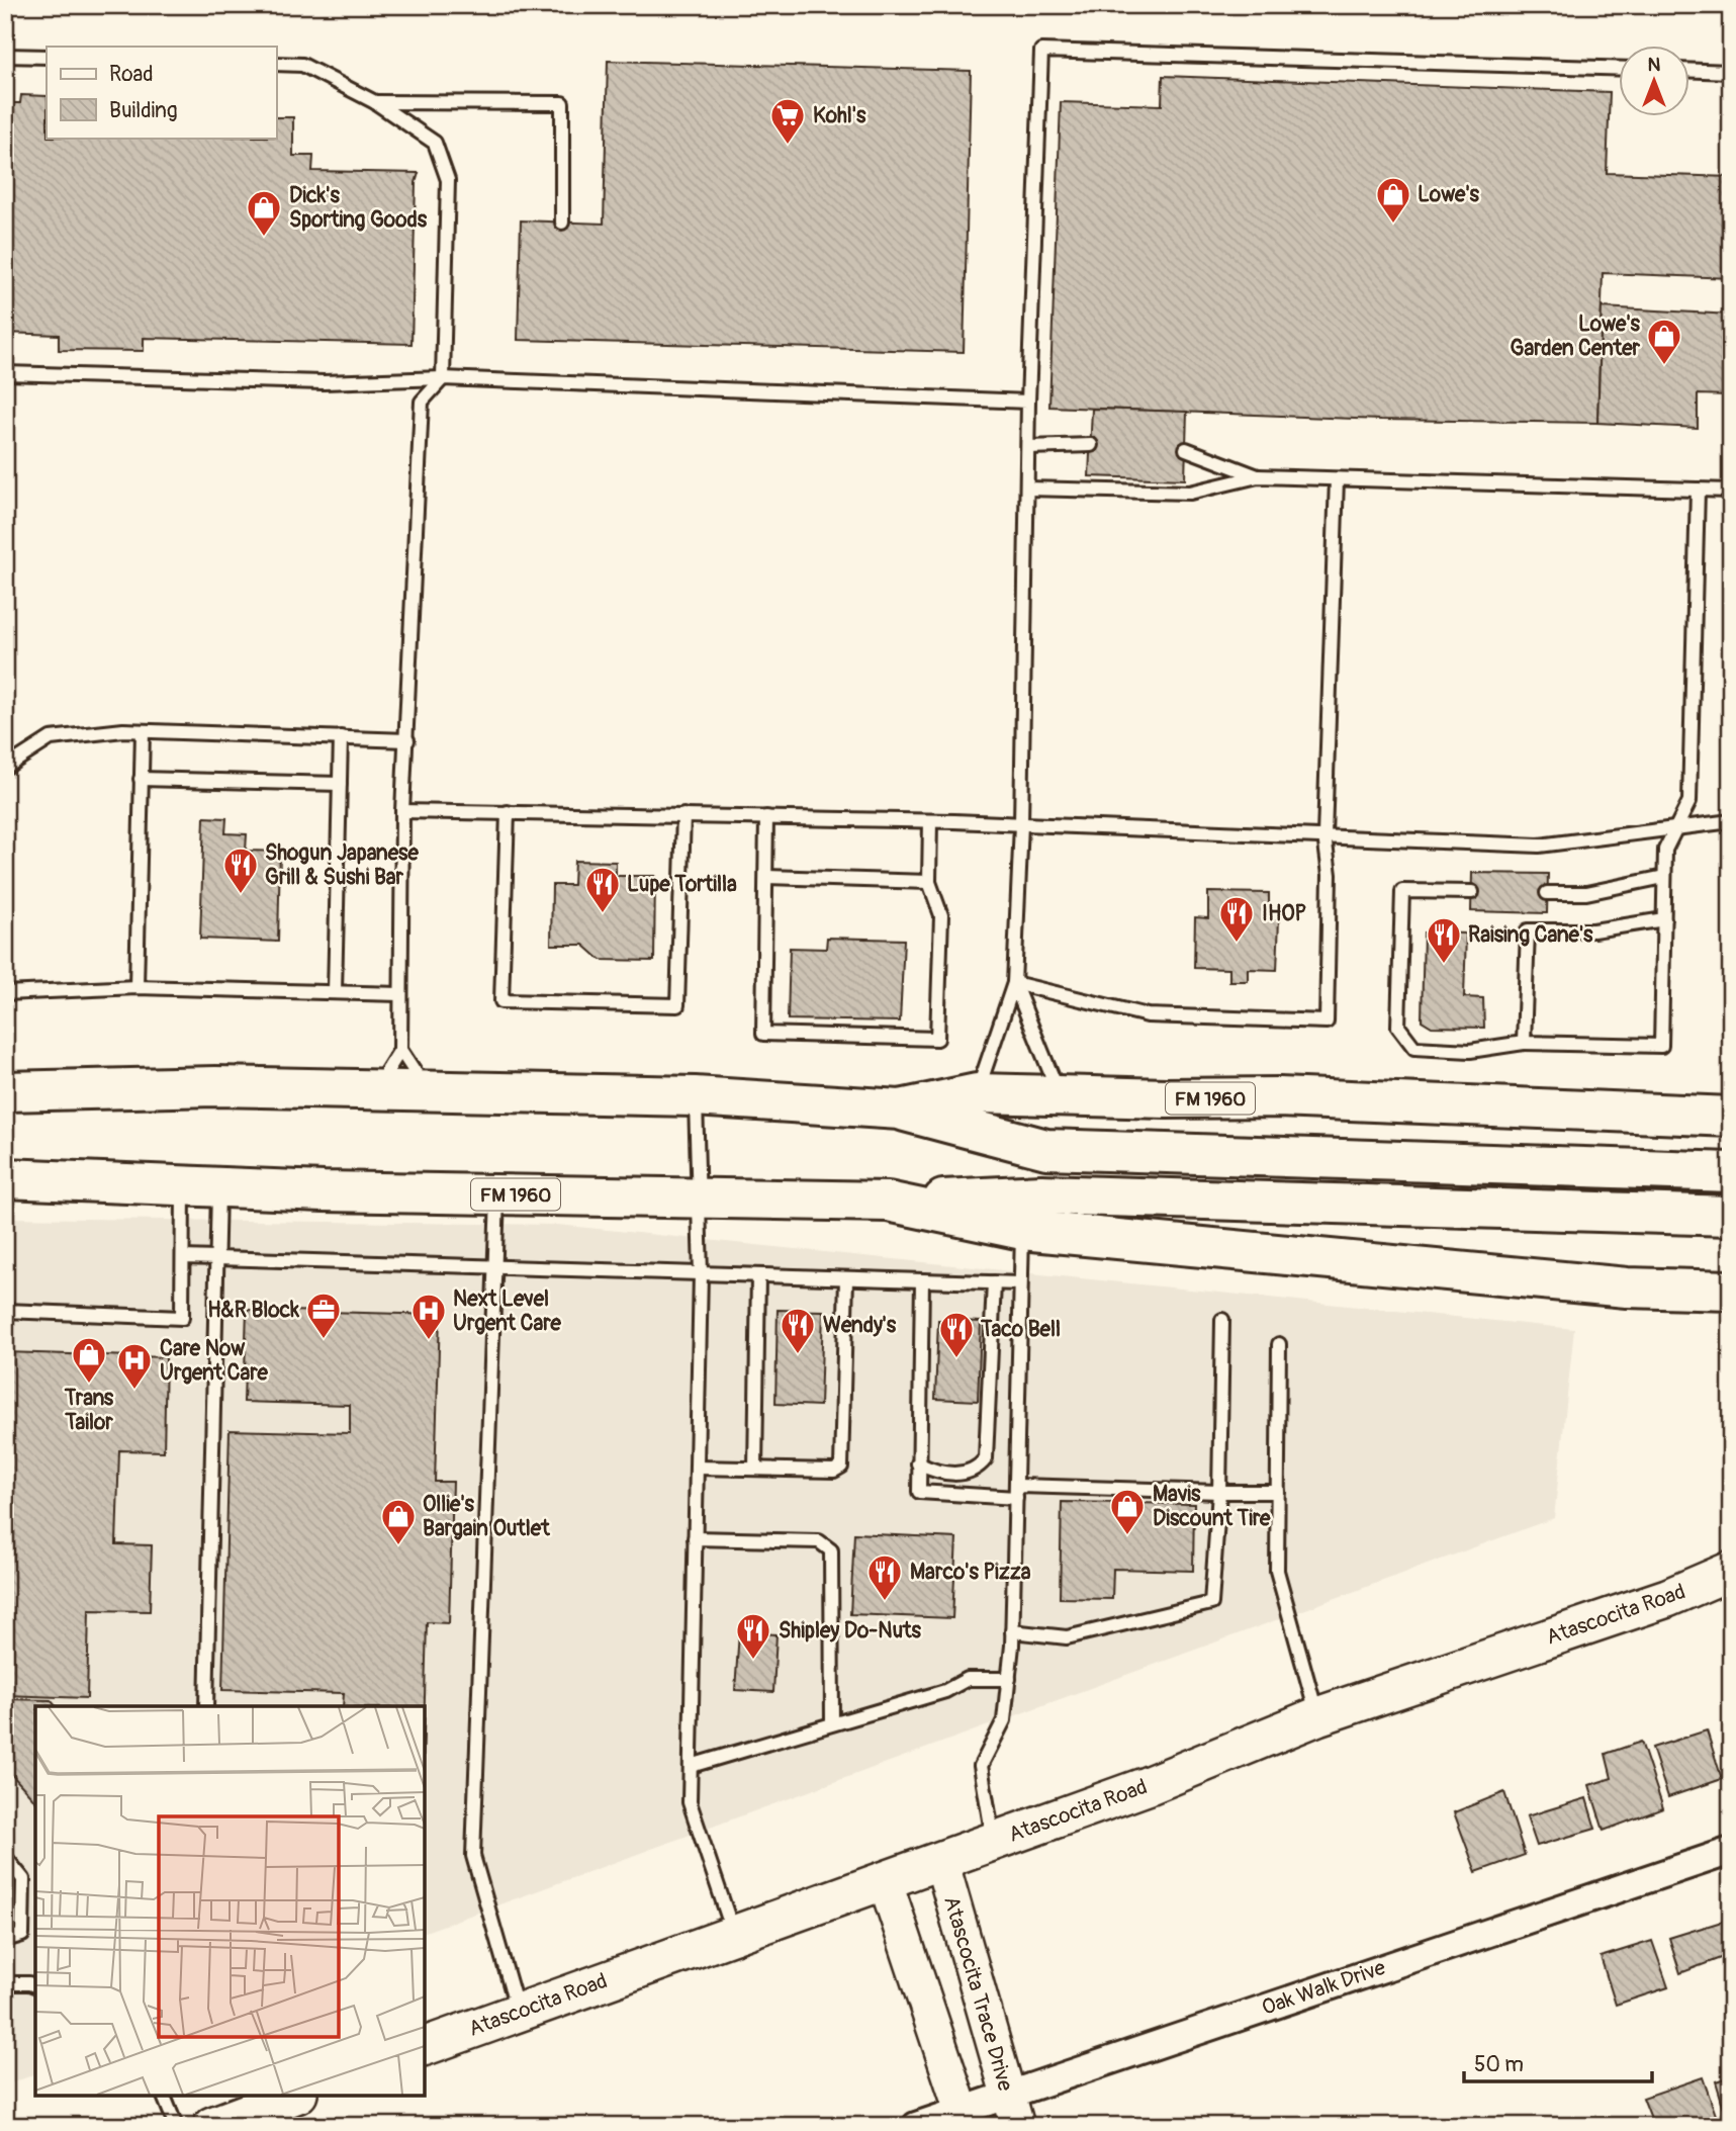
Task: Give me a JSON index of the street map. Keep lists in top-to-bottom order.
{
  "streets": {
    "main road": ["FM 1960", "Atascocita Road"],
    "street": ["Oak Walk Drive", "Atascocita Trace Drive"]
  },
  "crossings": [
    ["Atascocita Road", "Atascocita Trace Drive"],
    ["Oak Walk Drive", "Atascocita Trace Drive"]
  ],
  "places": {
    "supermarket": ["Kohl's"],
    "shop": [
      "Lowe's",
      "Dick's Sporting Goods",
      "Lowe's Garden Center",
      "Trans Tailor",
      "Mavis Discount Tire",
      "Ollie's Bargain Outlet"
    ],
    "restaurant": [
      "Shogun Japanese Grill & Sushi Bar",
      "Lupe Tortilla",
      "IHOP",
      "Raising Cane's",
      "Wendy's",
      "Taco Bell",
      "Marco's Pizza",
      "Shipley Do-Nuts"
    ],
    "office": ["H&R Block"],
    "hospital": ["Next Level Urgent Care", "Care Now Urgent Care"]
  },
  "legend": ["Road", "Building"],
  "scale_bar": "50 m",
  "north": "top"
}
